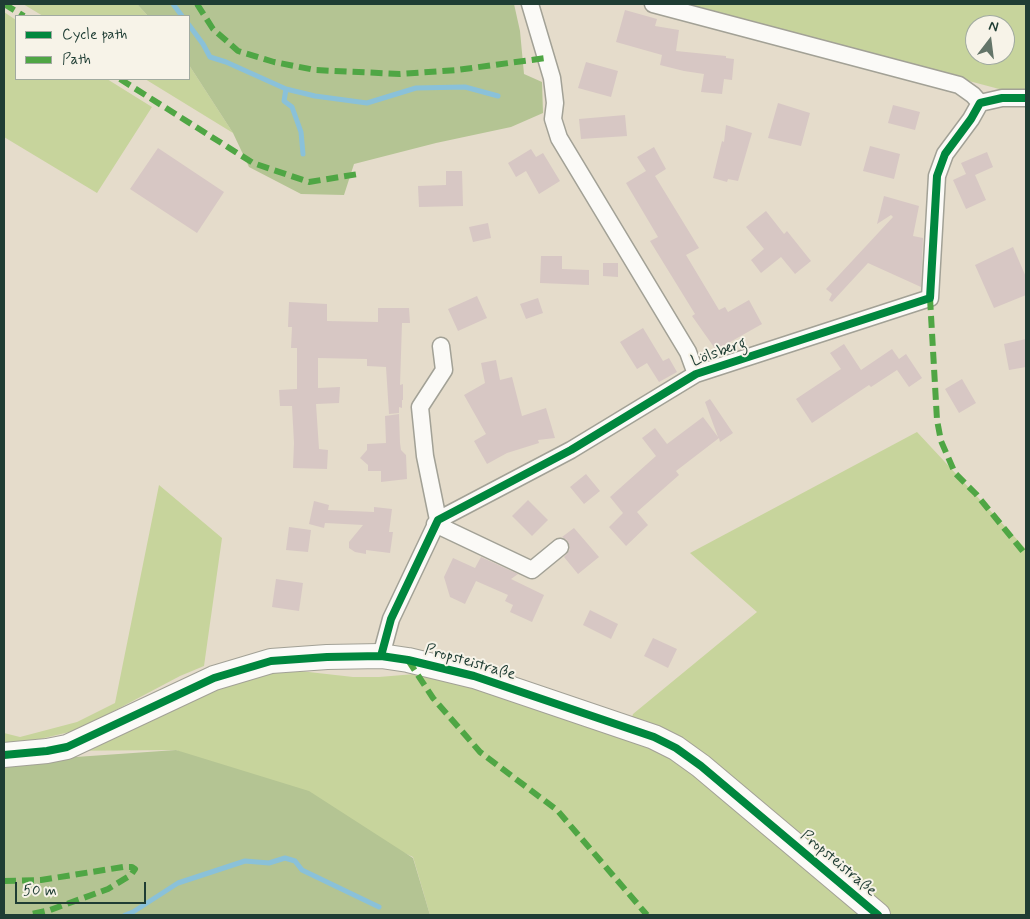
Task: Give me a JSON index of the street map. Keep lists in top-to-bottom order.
{
  "streets": {
    "street": ["Lölsberg", "Propsteistraße"]
  },
  "legend": ["Cycle path", "Path"],
  "scale_bar": "50 m",
  "north": "top"
}
